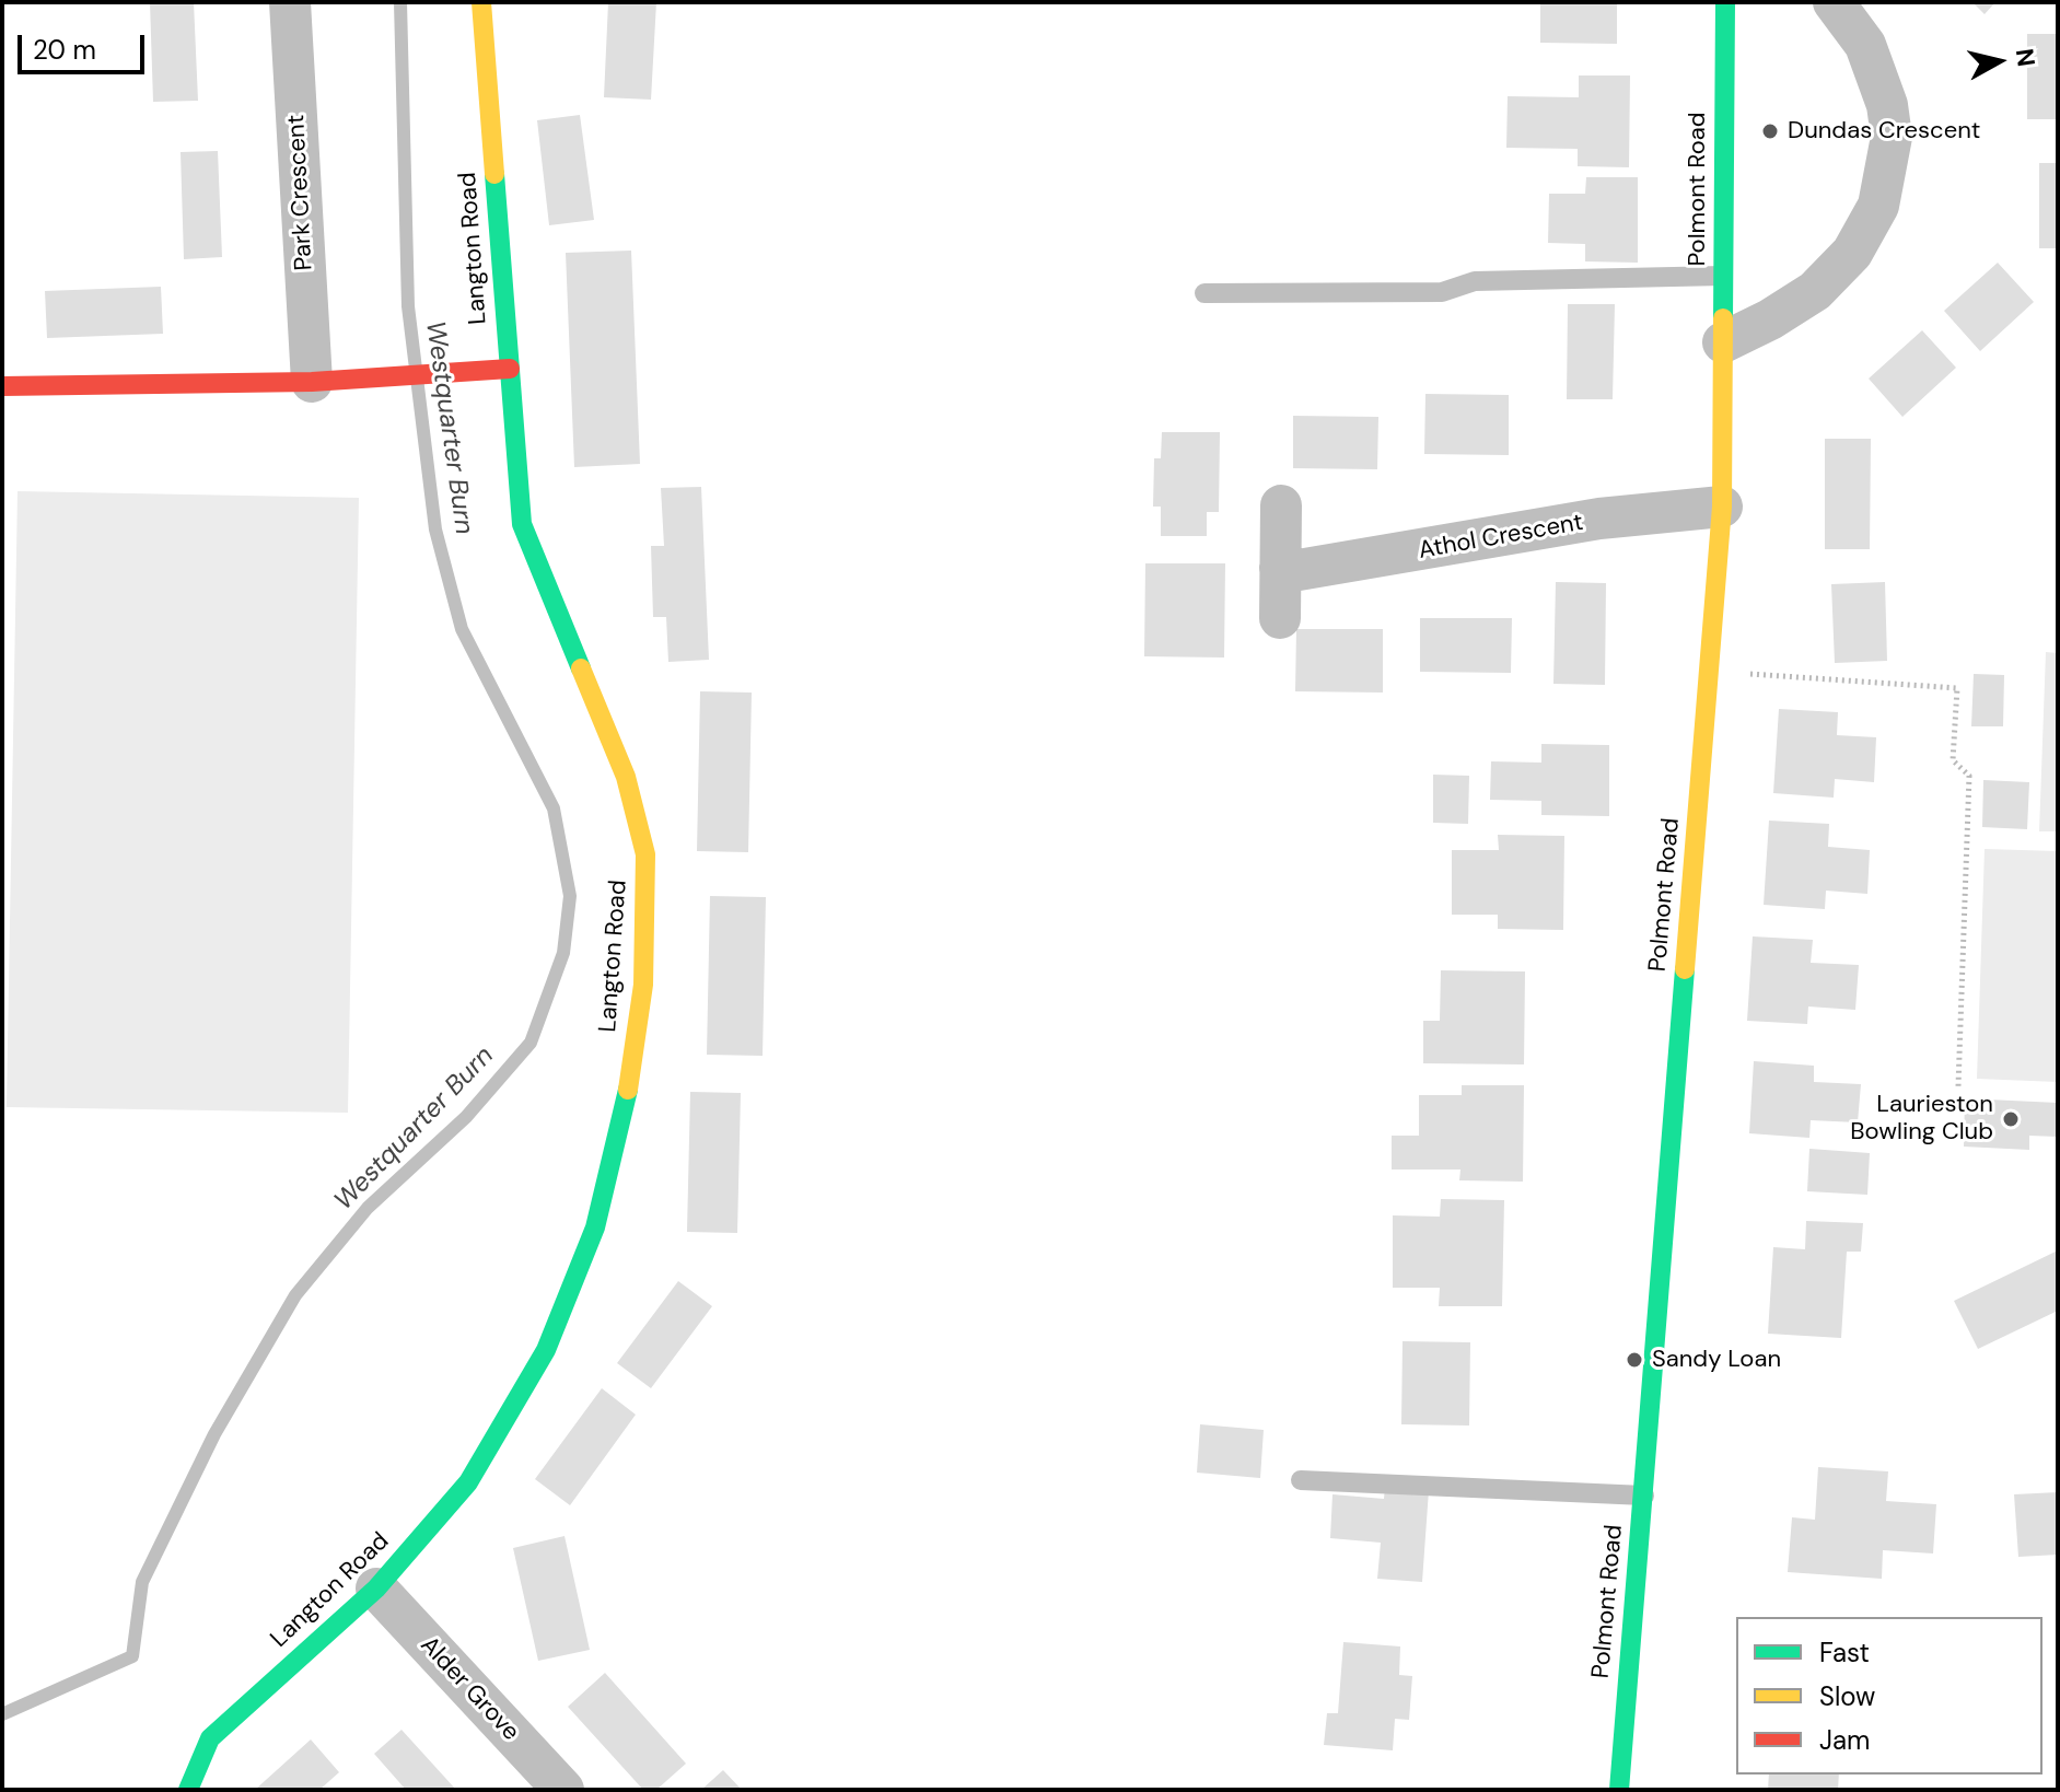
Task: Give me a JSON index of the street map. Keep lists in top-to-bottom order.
{
  "streets": {
    "street": [
      "Polmont Road",
      "Park Crescent",
      "Langton Road",
      "Athol Crescent",
      "Alder Grove"
    ]
  },
  "crossings": [
    ["Polmont Road", "Athol Crescent"],
    ["Langton Road", "Alder Grove"]
  ],
  "water": ["Westquarter Burn"],
  "places": ["Dundas Crescent", "Laurieston Bowling Club", "Sandy Loan"],
  "legend": ["Fast", "Slow", "Jam"],
  "scale_bar": "20 m",
  "north": "right"
}
